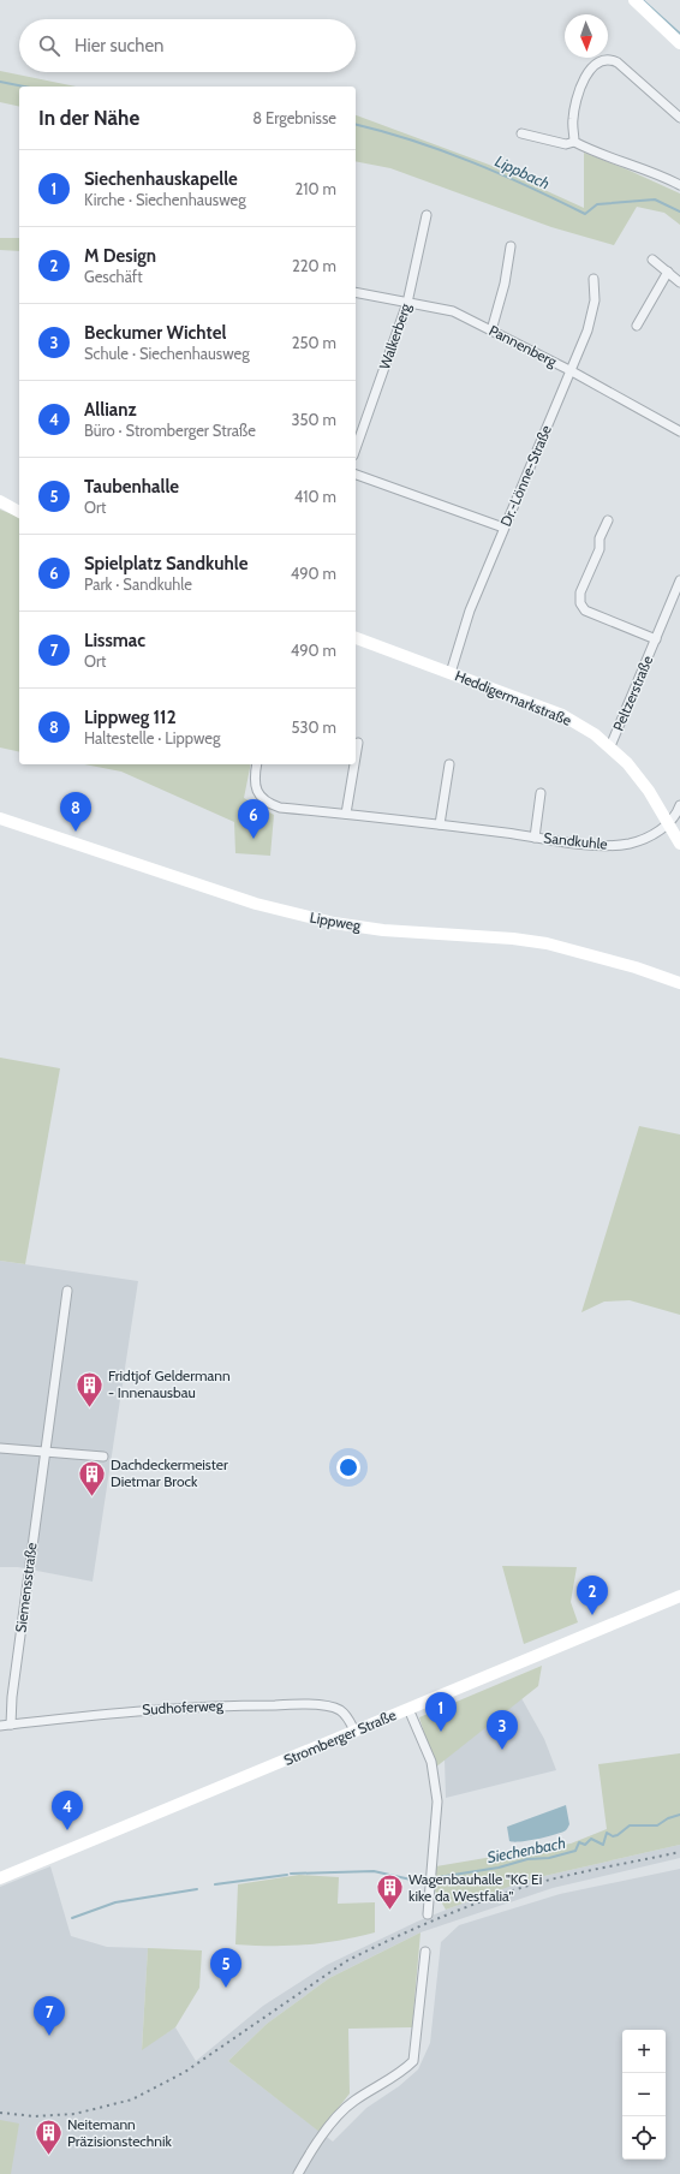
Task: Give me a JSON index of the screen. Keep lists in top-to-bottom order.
{
  "streets": {
    "street": [
      "Walkerberg",
      "Pannenberg",
      "Dr.-Lönne-Straße",
      "Peltzerstraße",
      "Heddigermarkstraße",
      "Sandkuhle",
      "Lippweg",
      "Siemensstraße",
      "Sudhoferweg",
      "Stromberger Straße"
    ]
  },
  "crossings": [
    ["Walkerberg", "Pannenberg"],
    ["Pannenberg", "Dr.-Lönne-Straße"],
    ["Dr.-Lönne-Straße", "Heddigermarkstraße"],
    ["Peltzerstraße", "Heddigermarkstraße"],
    ["Heddigermarkstraße", "Sandkuhle"],
    ["Siemensstraße", "Sudhoferweg"],
    ["Sudhoferweg", "Stromberger Straße"]
  ],
  "water": ["Lippbach", "Siechenbach"],
  "places": {
    "building": [
      "Fridtjof Geldermann - Innenausbau",
      "Dachdeckermeister Dietmar Brock",
      "Wagenbauhalle \"KG Ei kike da Westfalia\"",
      "Neitemann Präzisionstechnik"
    ]
  },
  "north": "bottom",
  "page": {
    "search": "Hier suchen",
    "heading": ["In der Nähe", "8 Ergebnisse"],
    "list": [
      {
        "mark": "1",
        "name": "Siechenhauskapelle",
        "note": "Kirche · Siechenhausweg",
        "value": "210 m"
      },
      {
        "mark": "2",
        "name": "M Design",
        "note": "Geschäft",
        "value": "220 m"
      },
      {
        "mark": "3",
        "name": "Beckumer Wichtel",
        "note": "Schule · Siechenhausweg",
        "value": "250 m"
      },
      {
        "mark": "4",
        "name": "Allianz",
        "note": "Büro · Stromberger Straße",
        "value": "350 m"
      },
      {
        "mark": "5",
        "name": "Taubenhalle",
        "note": "Ort",
        "value": "410 m"
      },
      {
        "mark": "6",
        "name": "Spielplatz Sandkuhle",
        "note": "Park · Sandkuhle",
        "value": "490 m"
      },
      {
        "mark": "7",
        "name": "Lissmac",
        "note": "Ort",
        "value": "490 m"
      },
      {
        "mark": "8",
        "name": "Lippweg 112",
        "note": "Haltestelle · Lippweg",
        "value": "530 m"
      }
    ],
    "pins": [
      "8",
      "6",
      "2",
      "1",
      "3",
      "4",
      "5",
      "7"
    ],
    "map_buttons": ["+", "−"]
  }
}
